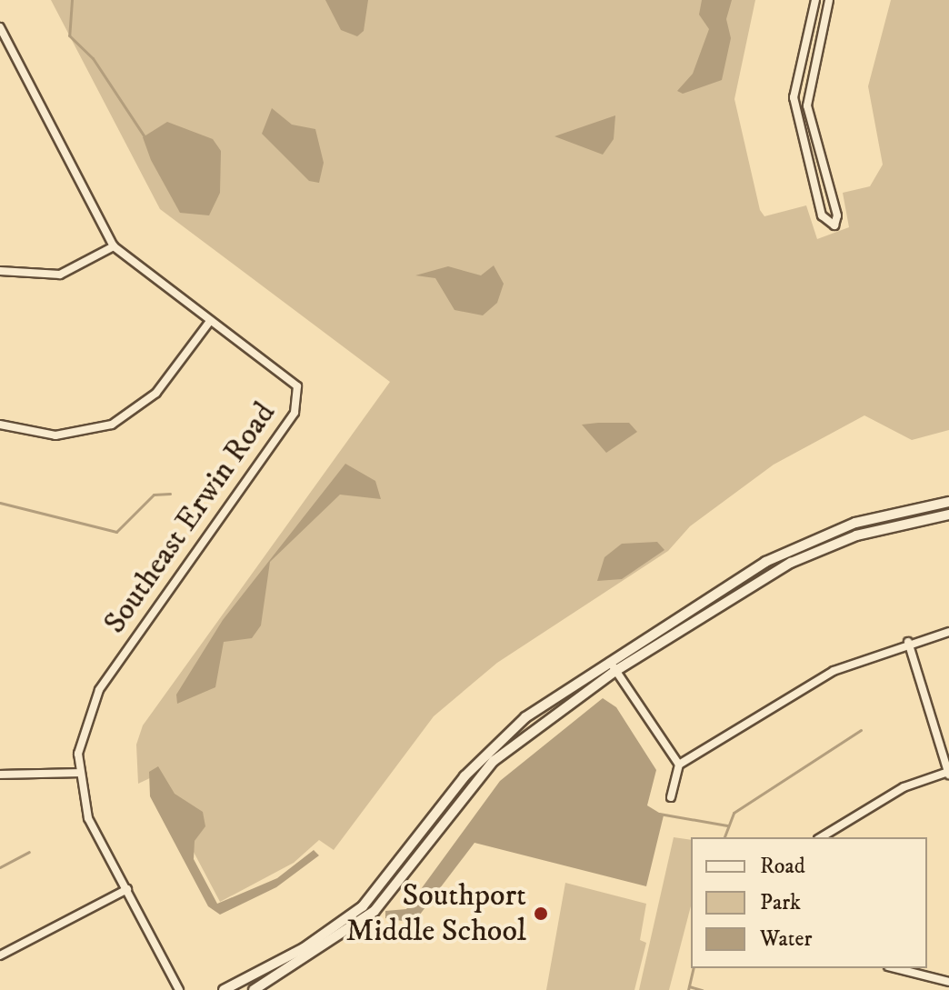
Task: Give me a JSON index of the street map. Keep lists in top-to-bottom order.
{
  "streets": {
    "street": ["Southeast Erwin Road"]
  },
  "places": ["Southport Middle School"],
  "legend": ["Road", "Park", "Water"]
}
